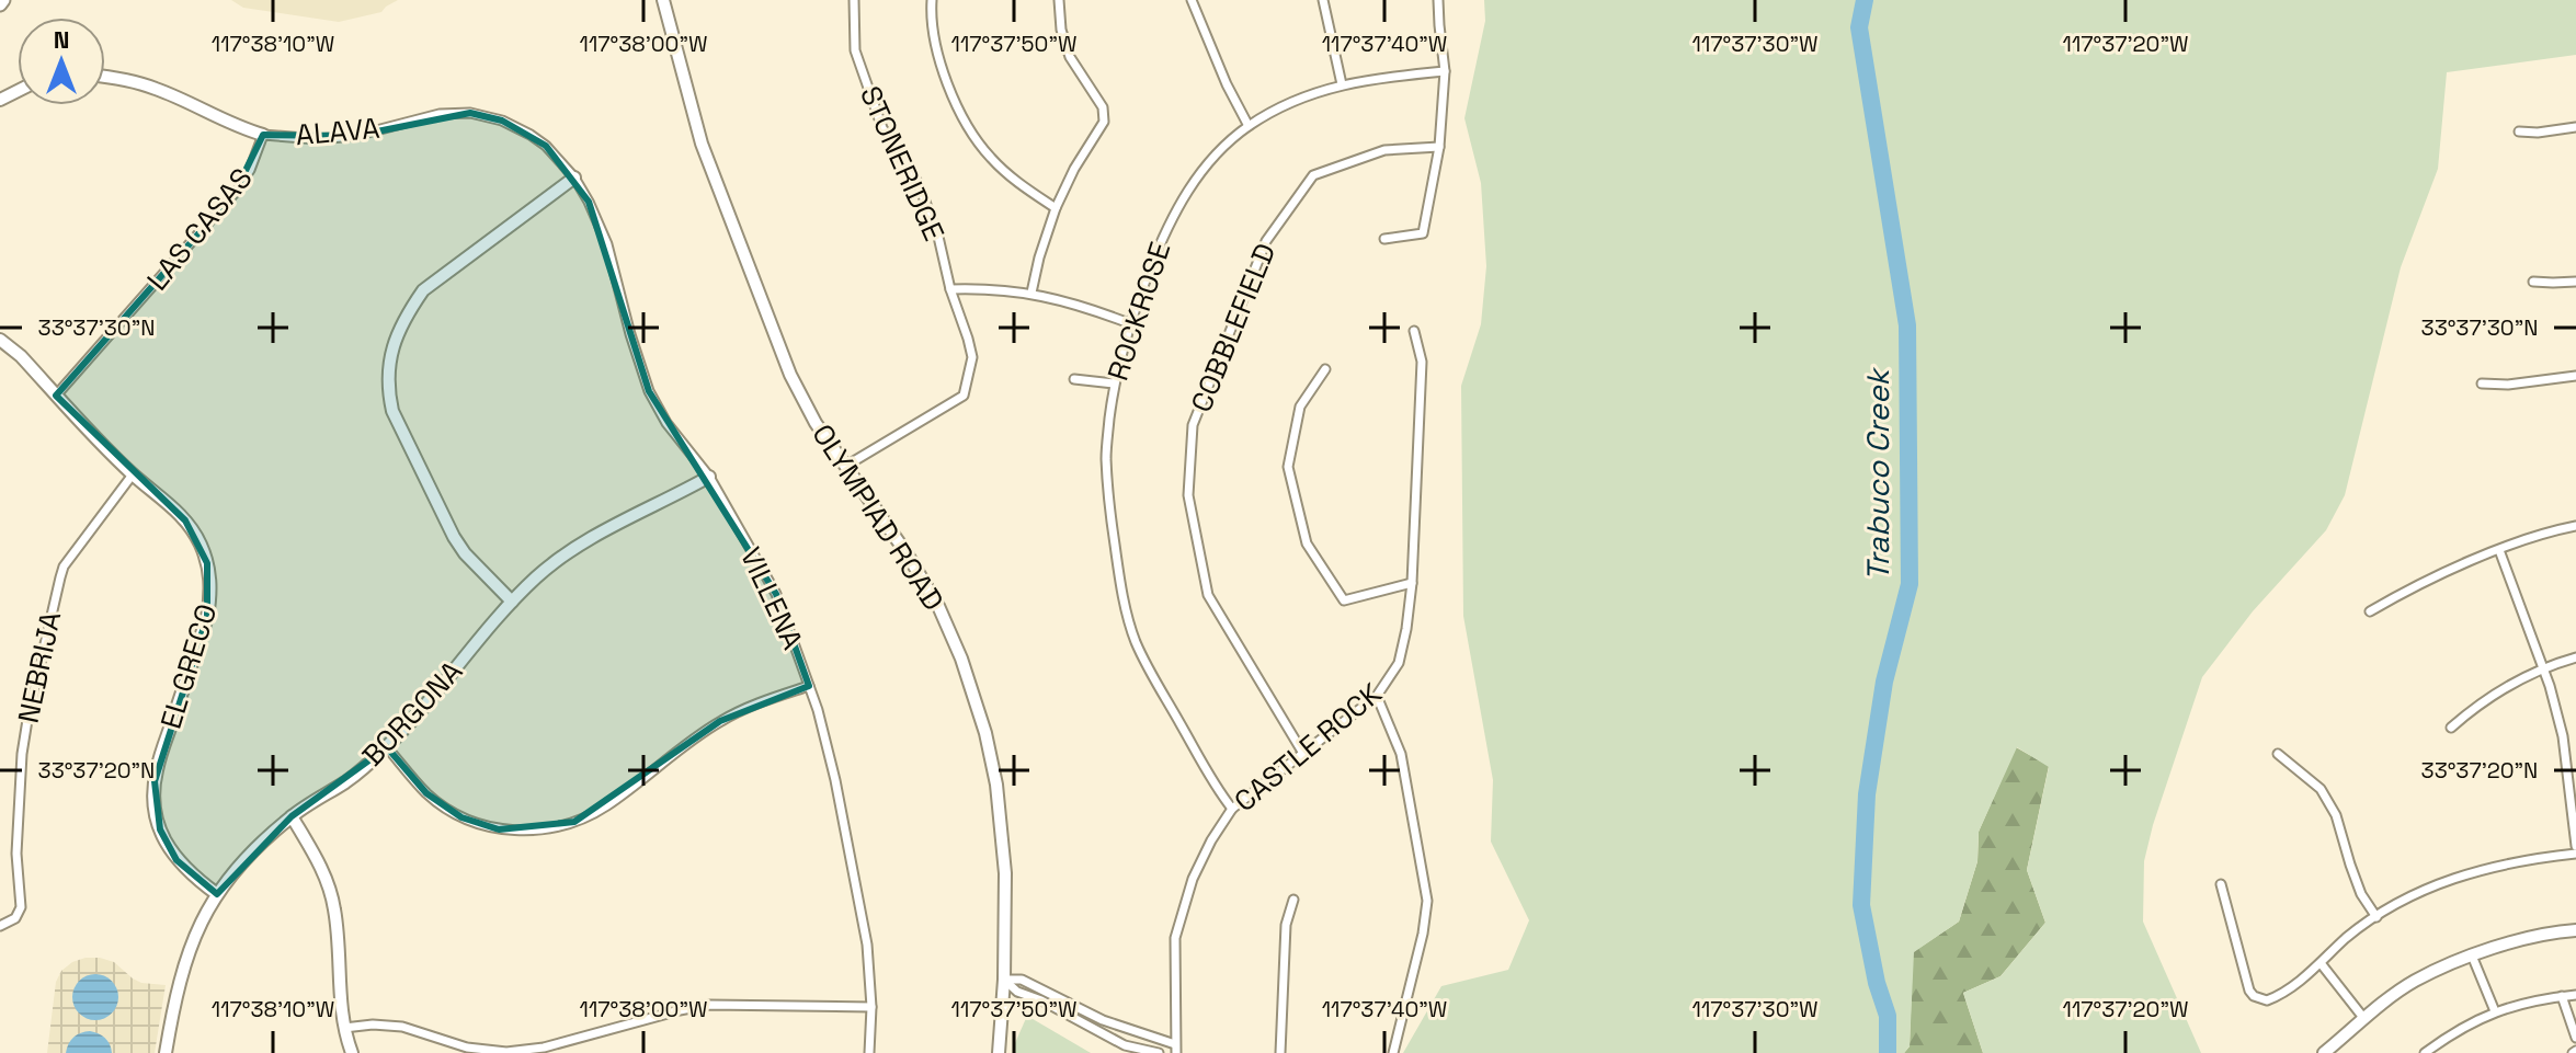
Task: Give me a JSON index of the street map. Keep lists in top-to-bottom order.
{
  "streets": {
    "street": [
      "ALAVA",
      "STONERIDGE",
      "LAS CASAS",
      "ROCKROSE",
      "COBBLEFIELD",
      "OLYMPIAD ROAD",
      "VILLENA",
      "EL GRECO",
      "NEBRIJA",
      "BORGONA",
      "CASTLE ROCK"
    ]
  },
  "crossings": [
    ["ALAVA", "LAS CASAS"],
    ["ALAVA", "VILLENA"],
    ["STONERIDGE", "OLYMPIAD ROAD"],
    ["LAS CASAS", "EL GRECO"],
    ["ROCKROSE", "CASTLE ROCK"],
    ["COBBLEFIELD", "CASTLE ROCK"],
    ["VILLENA", "BORGONA"],
    ["EL GRECO", "NEBRIJA"],
    ["EL GRECO", "BORGONA"]
  ],
  "water": ["Trabuco Creek"],
  "north": "top",
  "coordinates": [
    "117°38'10\"W",
    "117°38'00\"W",
    "117°37'50\"W",
    "117°37'40\"W",
    "117°37'30\"W",
    "117°37'20\"W",
    "33°37'30\"N",
    "33°37'20\"N"
  ]
}
